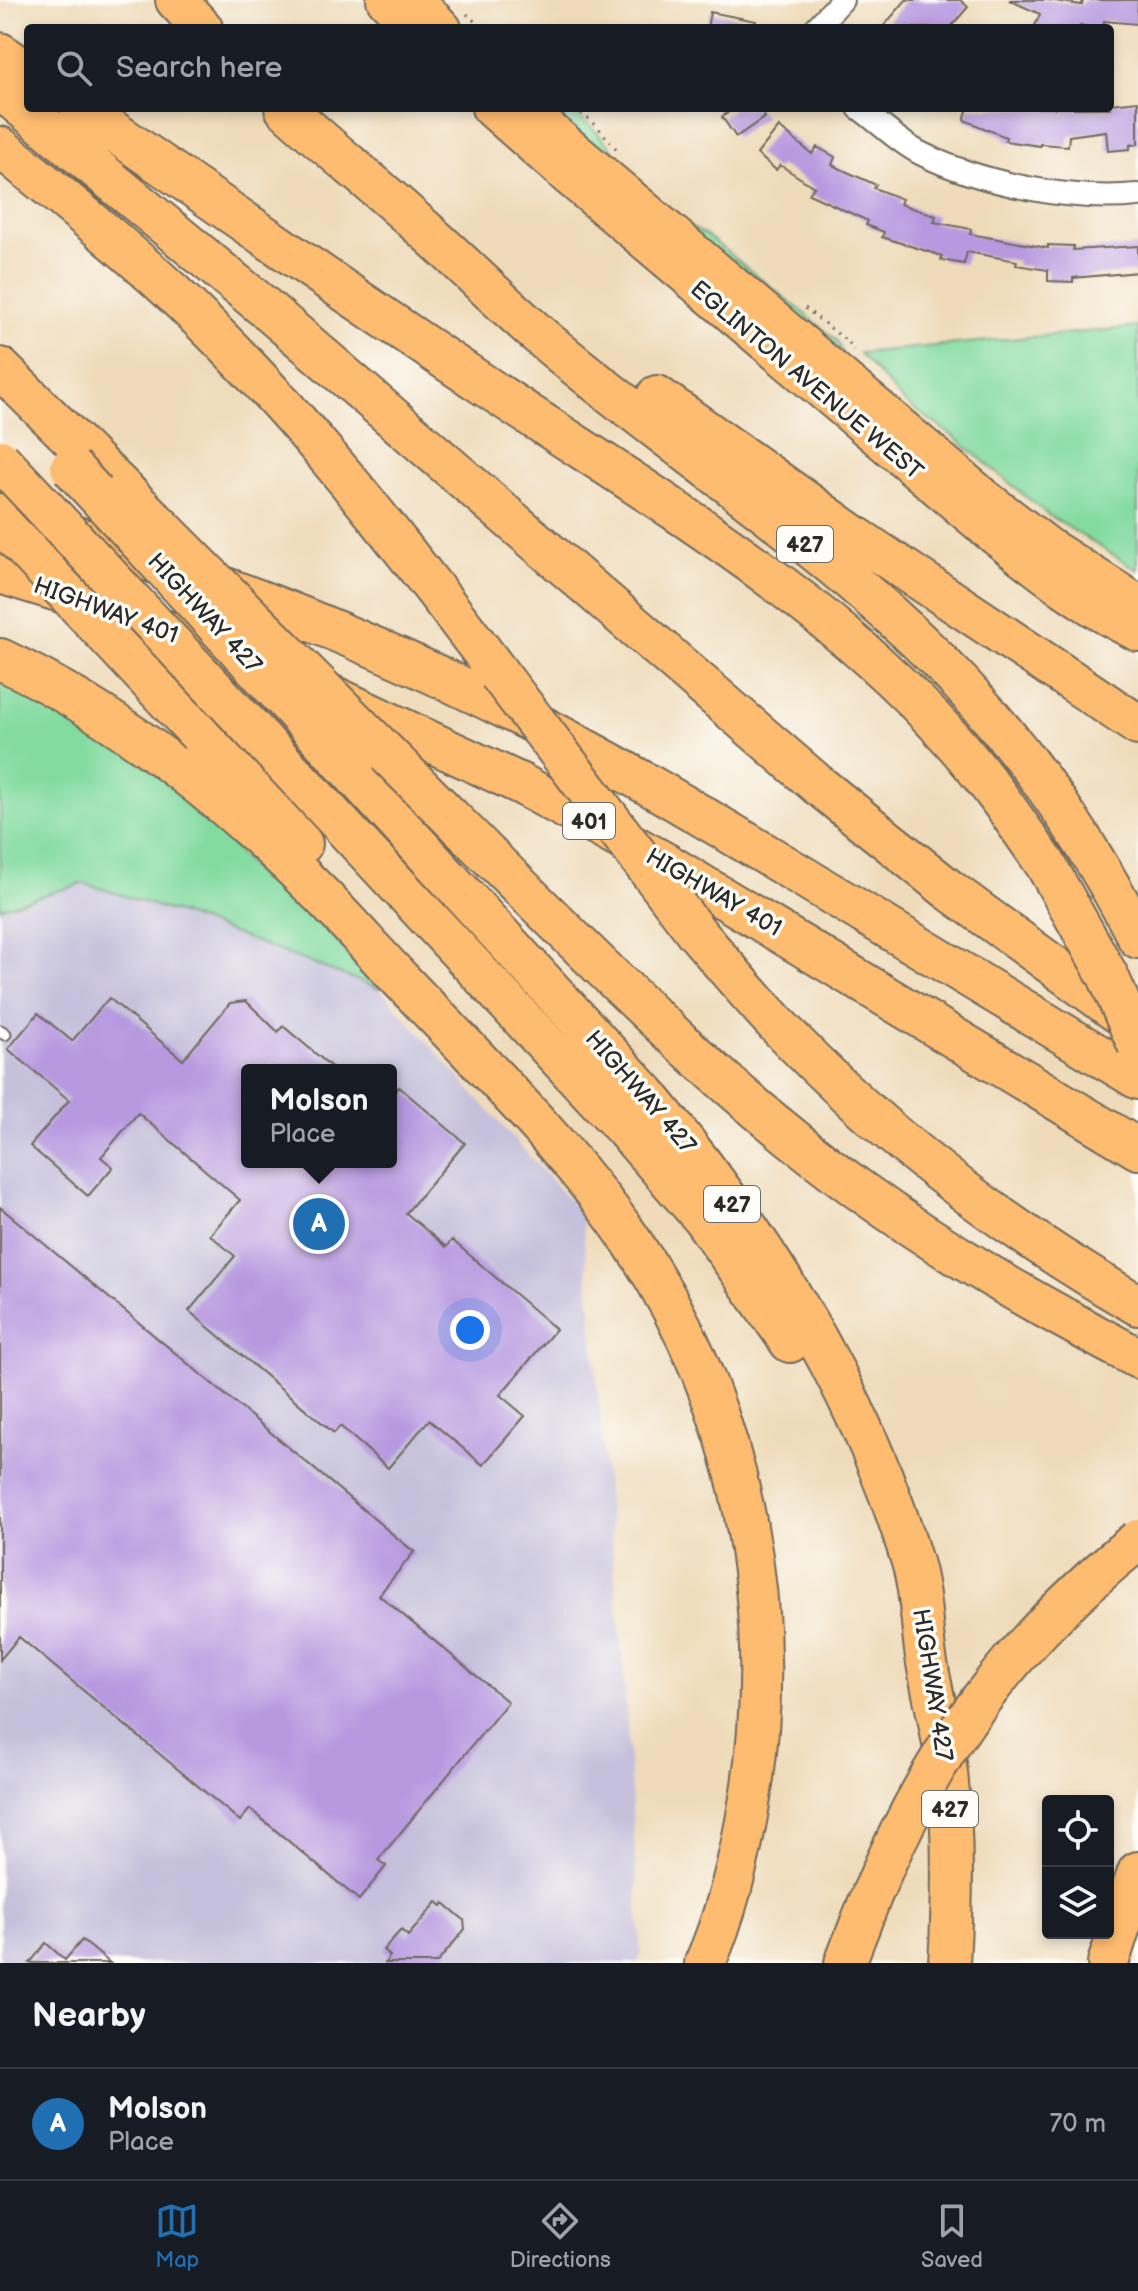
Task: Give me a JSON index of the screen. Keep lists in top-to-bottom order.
{
  "streets": {
    "highway": [
      "427",
      "HIGHWAY 401",
      "HIGHWAY 427",
      "401"
    ],
    "main road": ["EGLINTON AVENUE WEST"]
  },
  "page": {
    "search": "Search here",
    "popup": ["Molson", "Place"],
    "pins": "A",
    "heading": "Nearby",
    "list": [
      {
        "mark": "A",
        "name": "Molson",
        "note": "Place",
        "value": "70 m"
      }
    ],
    "nav": ["Map", "Directions", "Saved"]
  }
}
